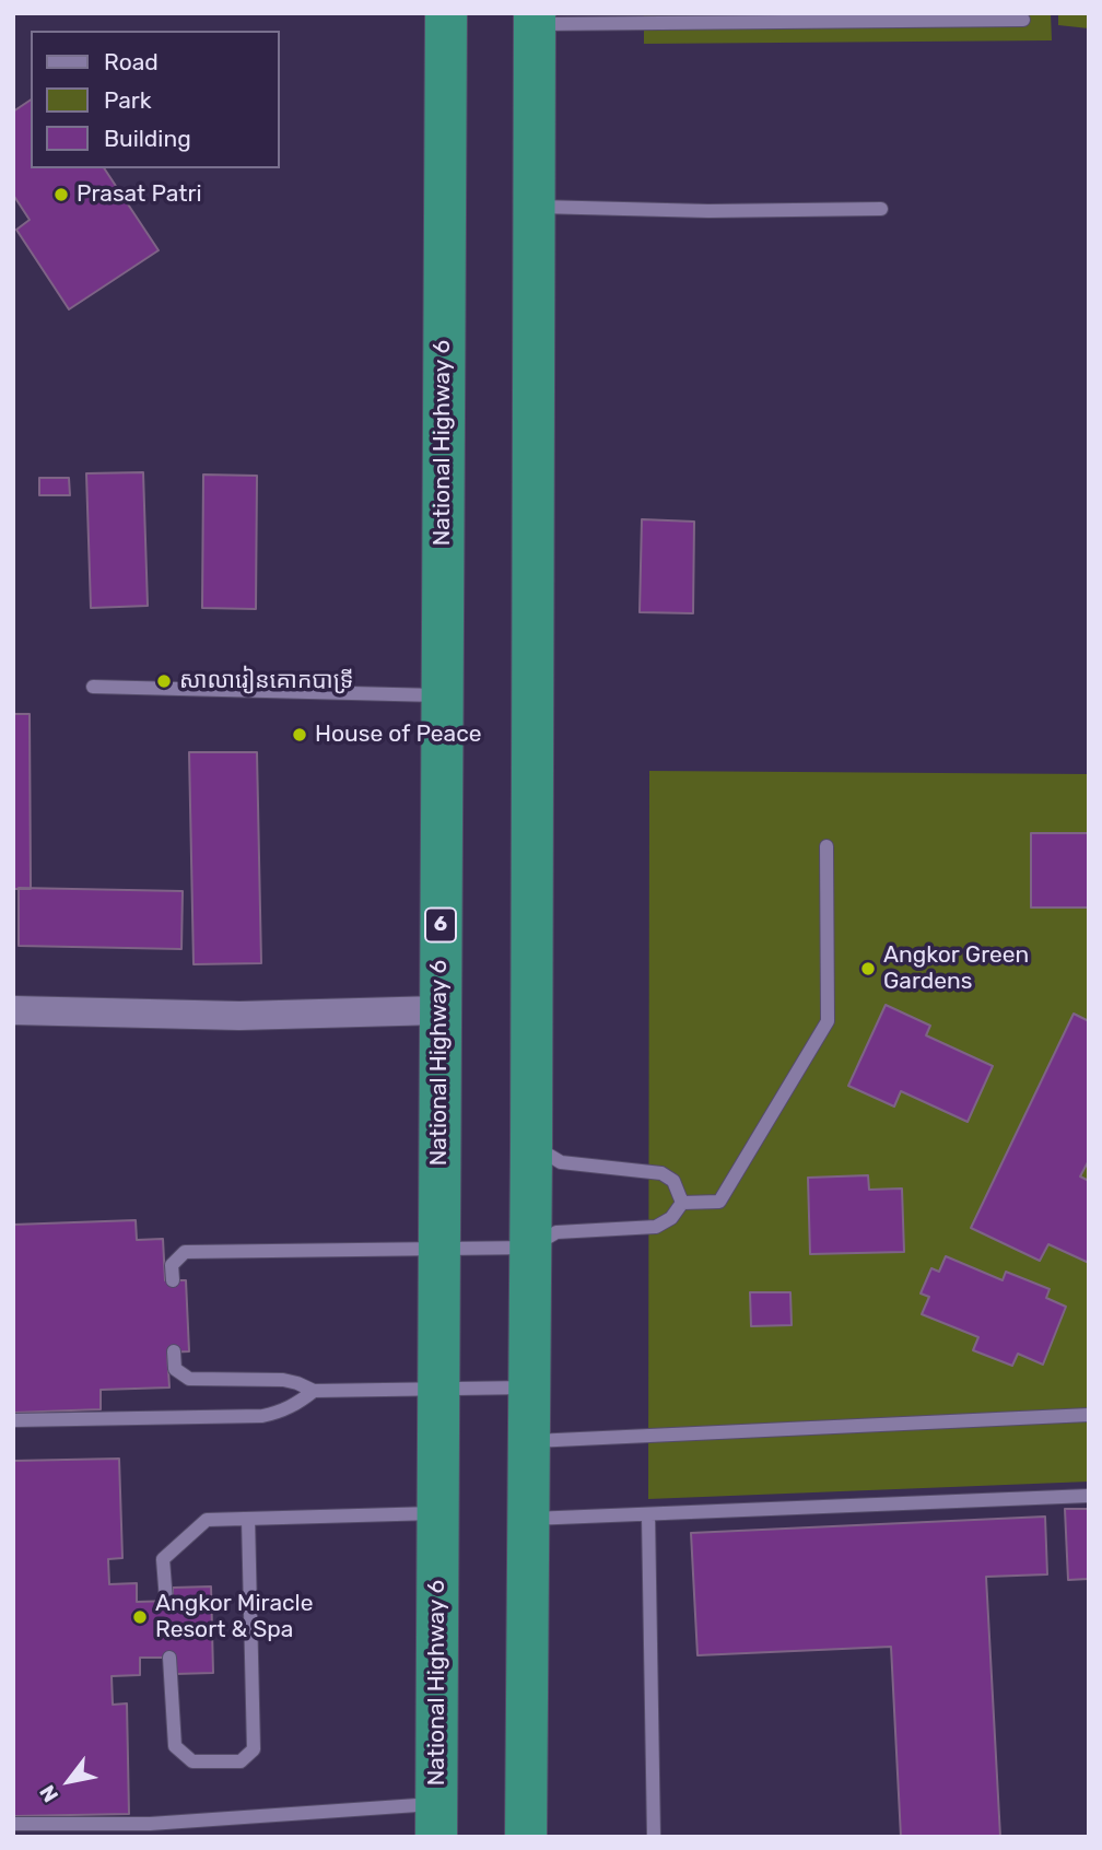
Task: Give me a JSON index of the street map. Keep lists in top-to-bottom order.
{
  "streets": {
    "highway": ["National Highway 6", "6"]
  },
  "places": [
    "Prasat Patri",
    "សាលារៀនគោកបាទ្រី",
    "House of Peace",
    "Angkor Green Gardens",
    "Angkor Miracle Resort & Spa"
  ],
  "legend": ["Road", "Park", "Building"],
  "north": "bottom left"
}
